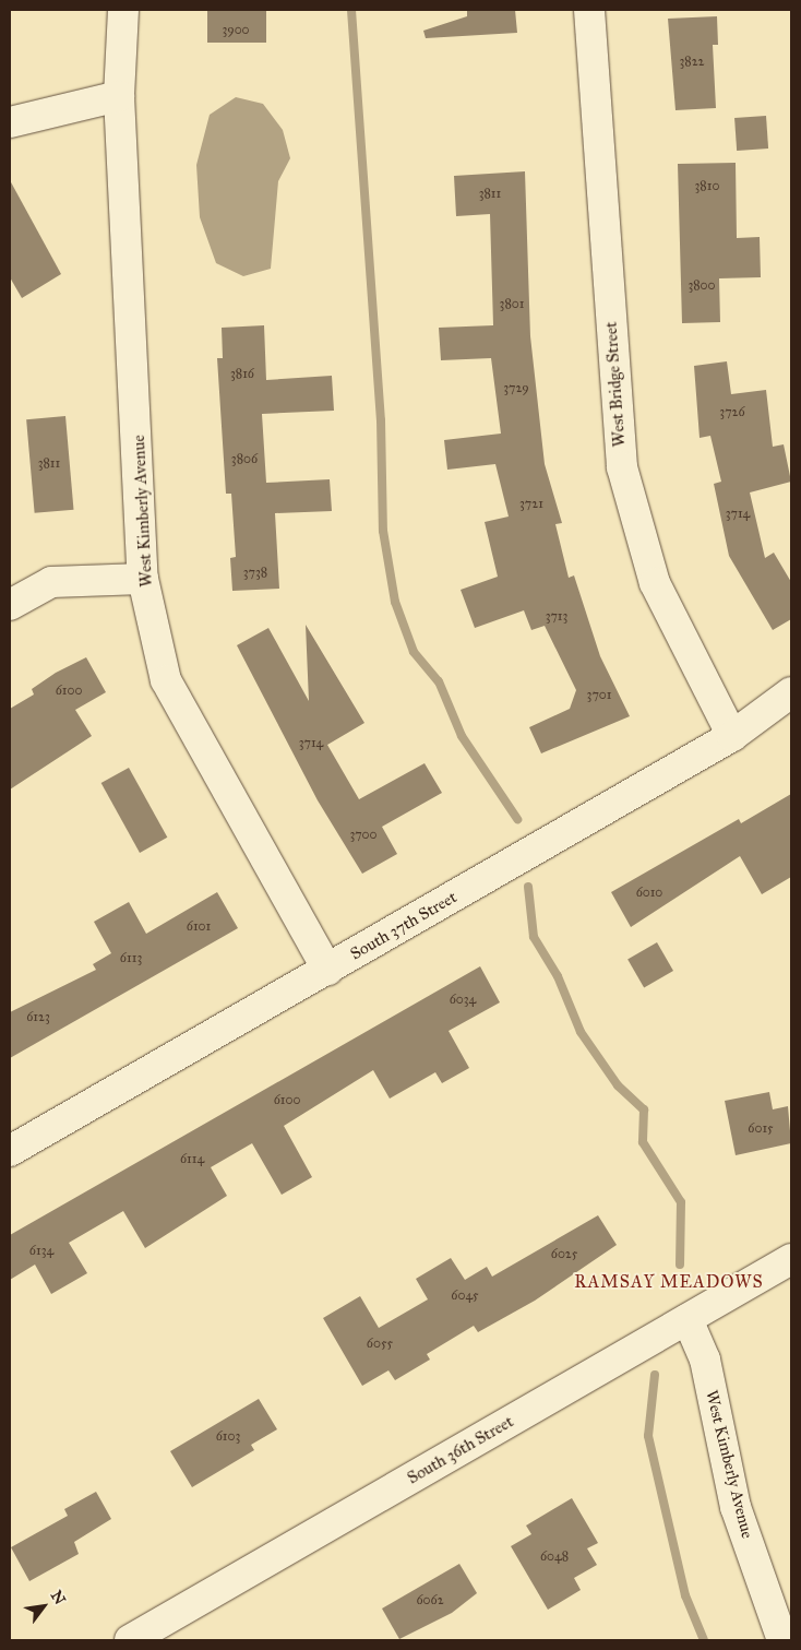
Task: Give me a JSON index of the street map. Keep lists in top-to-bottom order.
{
  "streets": {
    "street": [
      "West Bridge Street",
      "West Kimberly Avenue",
      "South 37th Street",
      "South 36th Street"
    ]
  },
  "crossings": [
    ["West Bridge Street", "South 37th Street"],
    ["West Kimberly Avenue", "South 37th Street"],
    ["West Kimberly Avenue", "South 36th Street"]
  ],
  "districts": ["RAMSAY MEADOWS"],
  "house_numbers": [
    "3900",
    "3822",
    "3810",
    "3811",
    "3800",
    "3801",
    "3816",
    "3729",
    "3726",
    "3806",
    "3811",
    "3721",
    "3714",
    "3738",
    "3713",
    "6100",
    "3701",
    "3714",
    "3700",
    "6010",
    "6101",
    "6113",
    "6034",
    "6123",
    "6100",
    "6015",
    "6114",
    "6134",
    "6025",
    "6045",
    "6055",
    "6103",
    "6048",
    "6062"
  ],
  "north": "top right"
}
